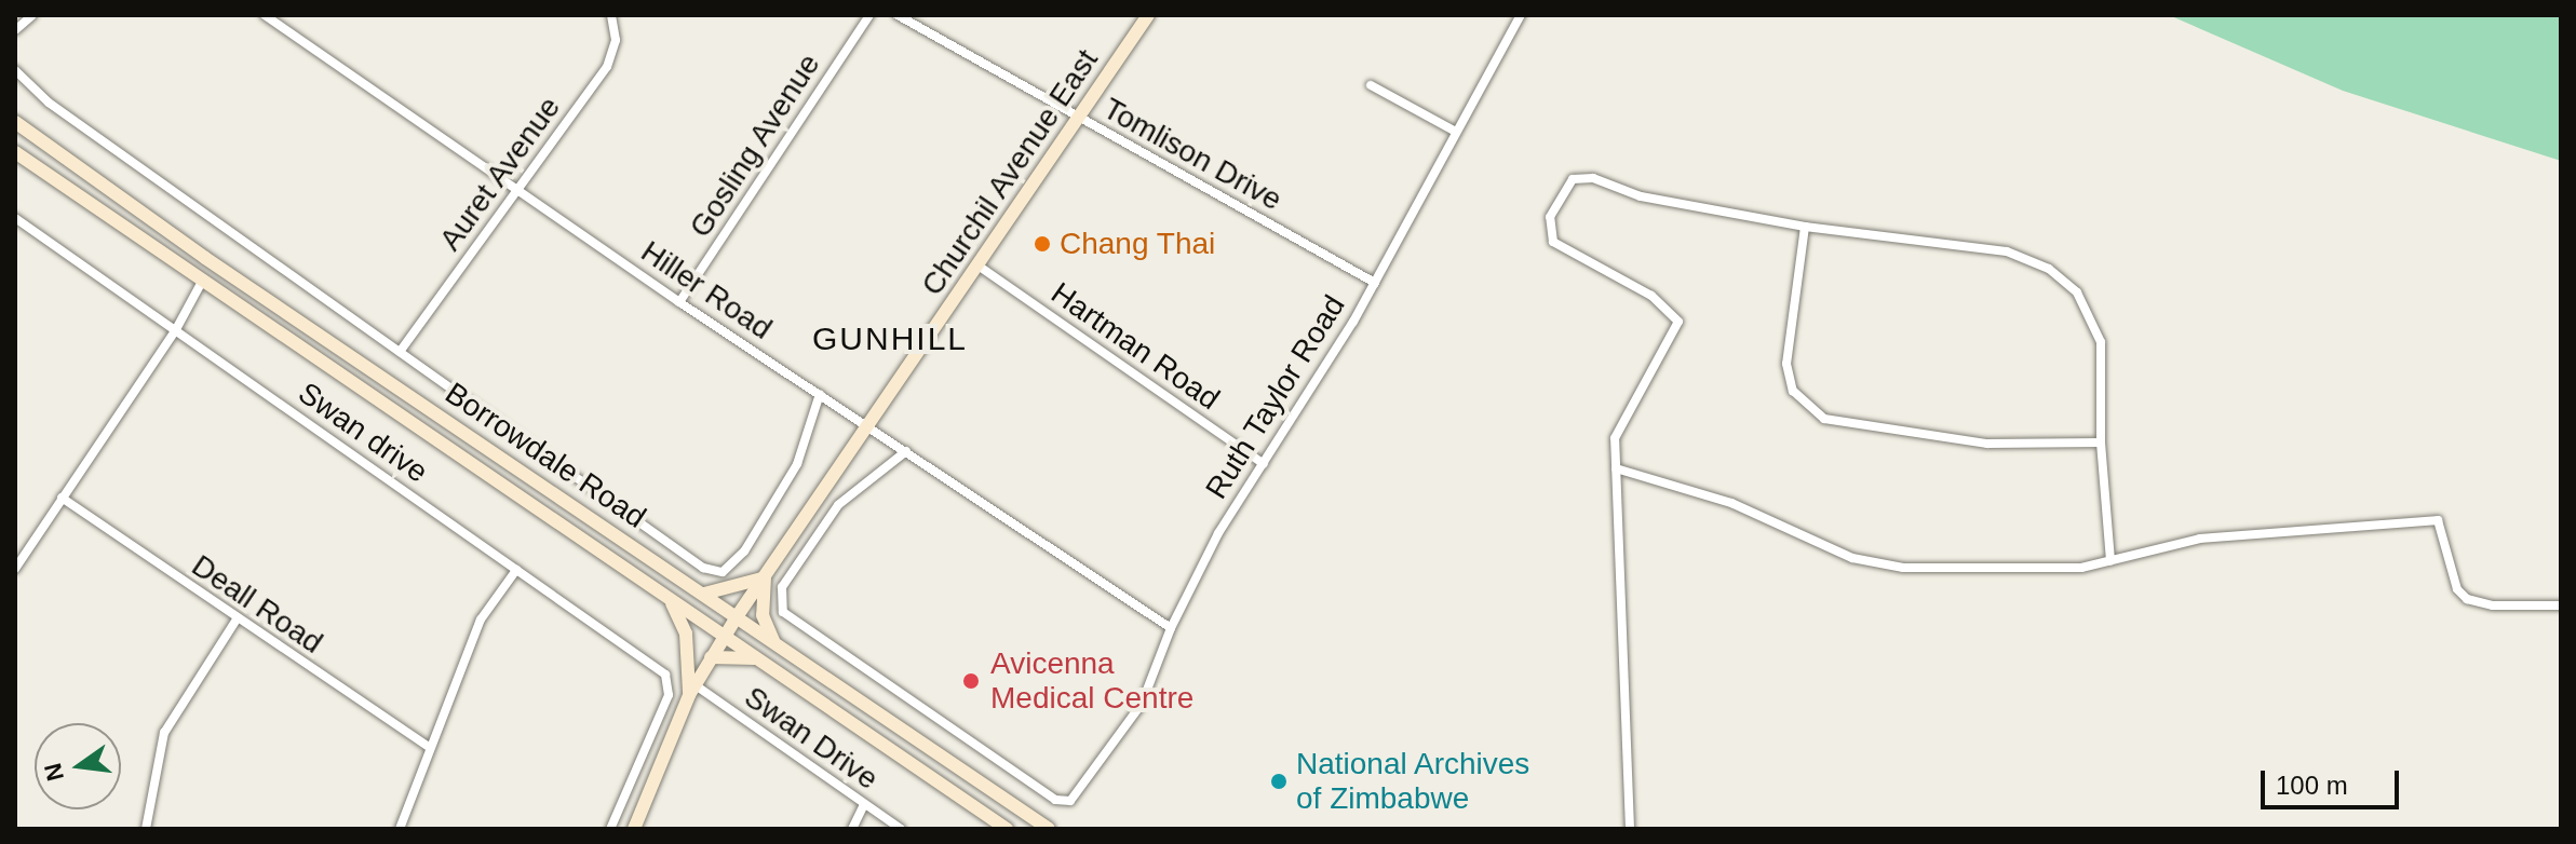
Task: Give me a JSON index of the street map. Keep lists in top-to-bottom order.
{
  "streets": {
    "main road": ["Churchil Avenue East", "Borrowdale Road"],
    "street": [
      "Gosling Avenue",
      "Tomlison Drive",
      "Auret Avenue",
      "Hiller Road",
      "Hartman Road",
      "Ruth Taylor Road",
      "Swan drive",
      "Deall Road",
      "Swan Drive"
    ]
  },
  "crossings": [
    ["Gosling Avenue", "Hiller Road"],
    ["Tomlison Drive", "Churchil Avenue East"],
    ["Tomlison Drive", "Ruth Taylor Road"],
    ["Churchil Avenue East", "Hiller Road"],
    ["Churchil Avenue East", "Hartman Road"],
    ["Churchil Avenue East", "Borrowdale Road"],
    ["Churchil Avenue East", "Swan Drive"],
    ["Auret Avenue", "Hiller Road"],
    ["Hiller Road", "Ruth Taylor Road"],
    ["Hartman Road", "Ruth Taylor Road"]
  ],
  "districts": ["GUNHILL"],
  "places": ["Chang Thai", "Avicenna Medical Centre", "National Archives of Zimbabwe"],
  "scale_bar": "100 m",
  "north": "left"
}
